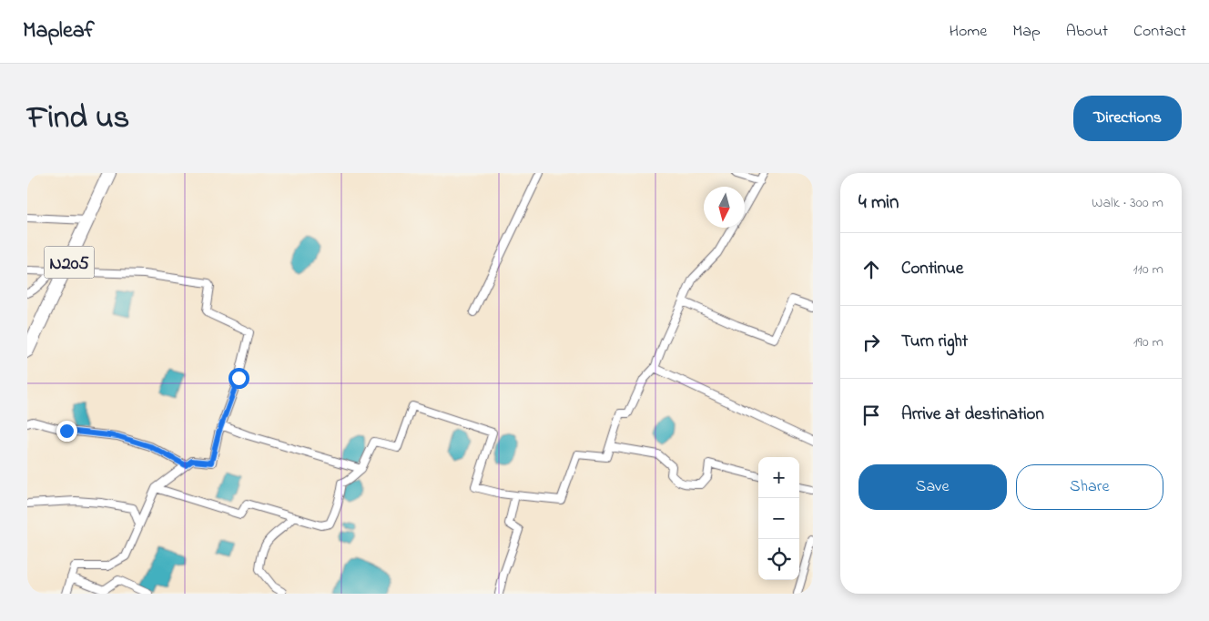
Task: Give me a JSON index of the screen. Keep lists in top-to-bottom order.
{
  "streets": {
    "highway": ["N205"]
  },
  "north": "bottom",
  "page": {
    "header": "Mapleaf",
    "nav": [
      "Home",
      "Map",
      "About",
      "Contact"
    ],
    "title": "Find us",
    "buttons": [
      "Directions",
      ["Save", "Share"]
    ],
    "heading": ["4 min", "Walk · 300 m"],
    "list": [
      ["Continue", "110 m"],
      ["Turn right", "190 m"],
      "Arrive at destination"
    ],
    "map_buttons": ["+", "−"]
  }
}
